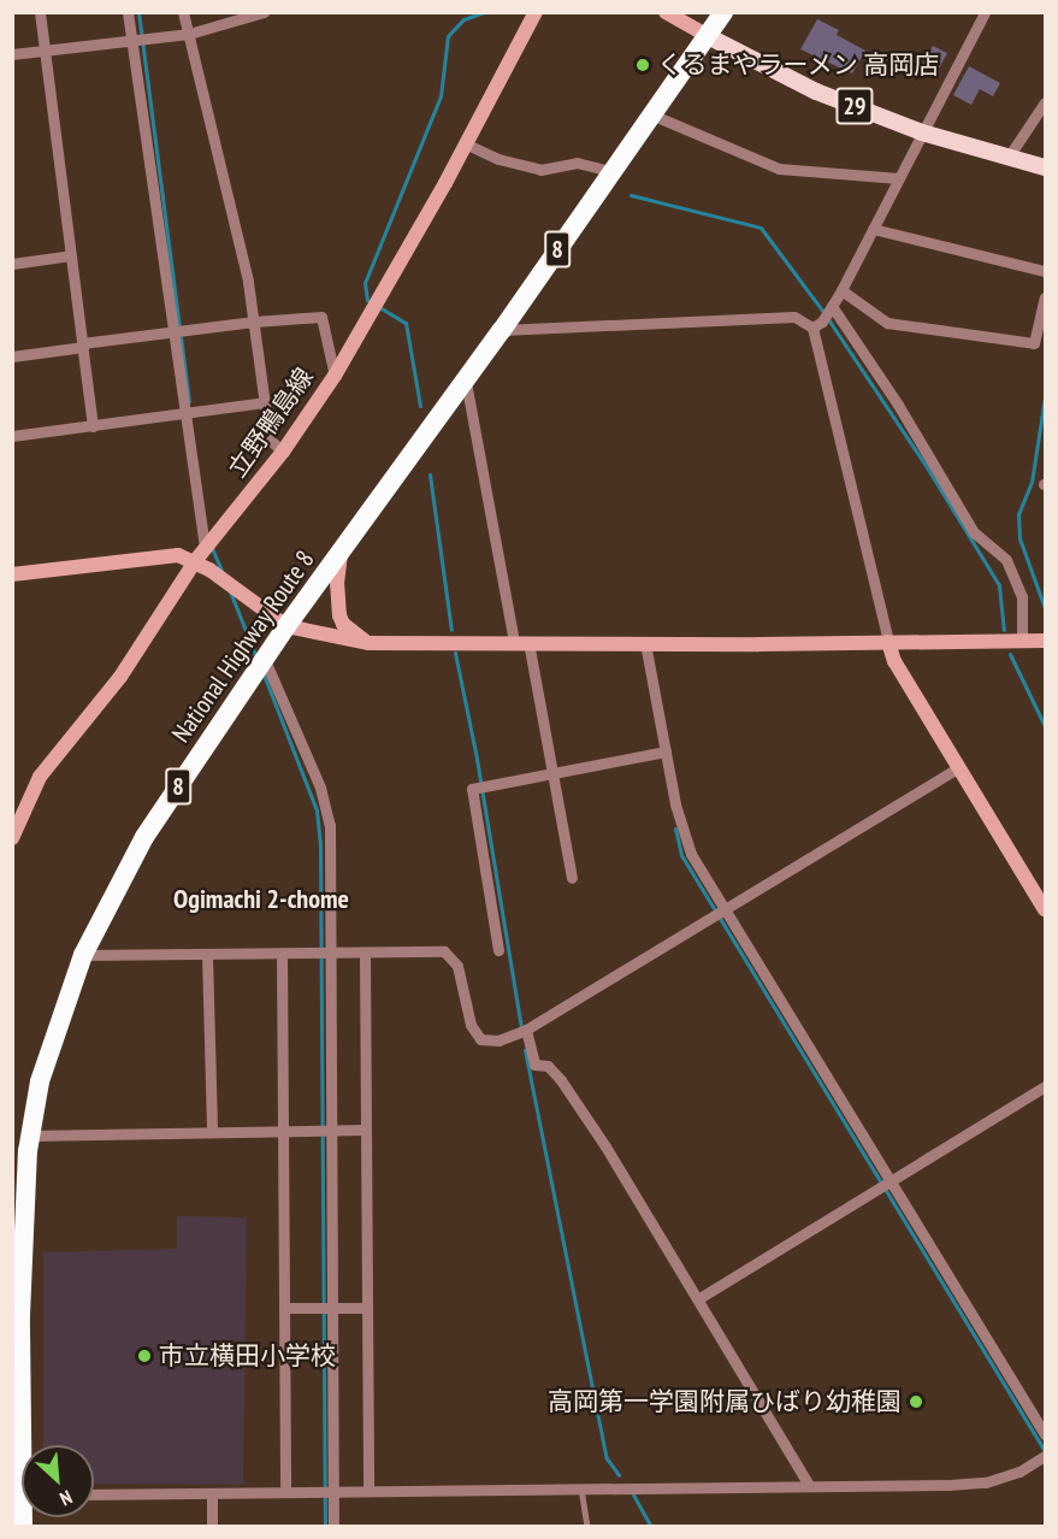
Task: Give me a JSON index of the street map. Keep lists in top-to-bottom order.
{
  "streets": {
    "highway": ["8", "National Highway Route 8"],
    "main road": ["29"],
    "street": ["立野鴨島線"]
  },
  "crossings": [
    ["29", "National Highway Route 8"]
  ],
  "districts": ["Ogimachi 2-chome"],
  "places": ["くるまやラーメン 高岡店", "市立横田小学校", "高岡第一学園附属ひばり幼稚園"],
  "north": "bottom right"
}
